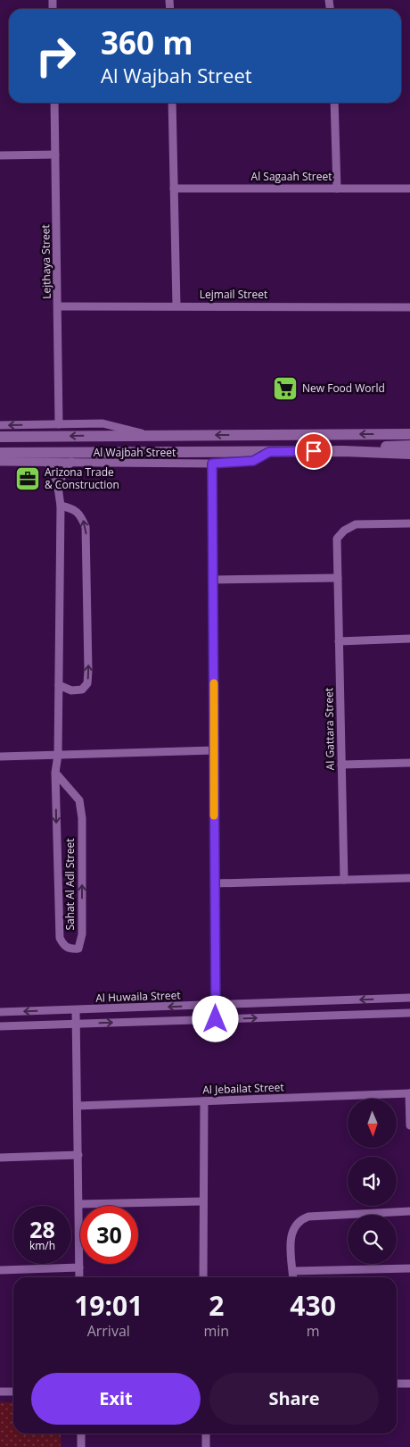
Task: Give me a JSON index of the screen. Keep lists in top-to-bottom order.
{
  "streets": {
    "street": [
      "Al Sagaah Street",
      "Lejthaya Street",
      "Lejmail Street",
      "Al Wajbah Street",
      "Al Gattara Street",
      "Sahat Al Adl Street",
      "Al Huwaila Street",
      "Al Jebailat Street"
    ]
  },
  "crossings": [
    ["Lejthaya Street", "Lejmail Street"],
    ["Lejthaya Street", "Al Wajbah Street"]
  ],
  "places": {
    "supermarket": ["New Food World"],
    "office": ["Arizona Trade & Construction"]
  },
  "north": "bottom",
  "page": {
    "turn": ["360 m", "Al Wajbah Street"],
    "speed": "28 km/h",
    "limit": "30",
    "eta": [
      "19:01",
      "Arrival",
      "2",
      "min",
      "430",
      "m"
    ],
    "buttons": ["Exit", "Share"]
  }
}
